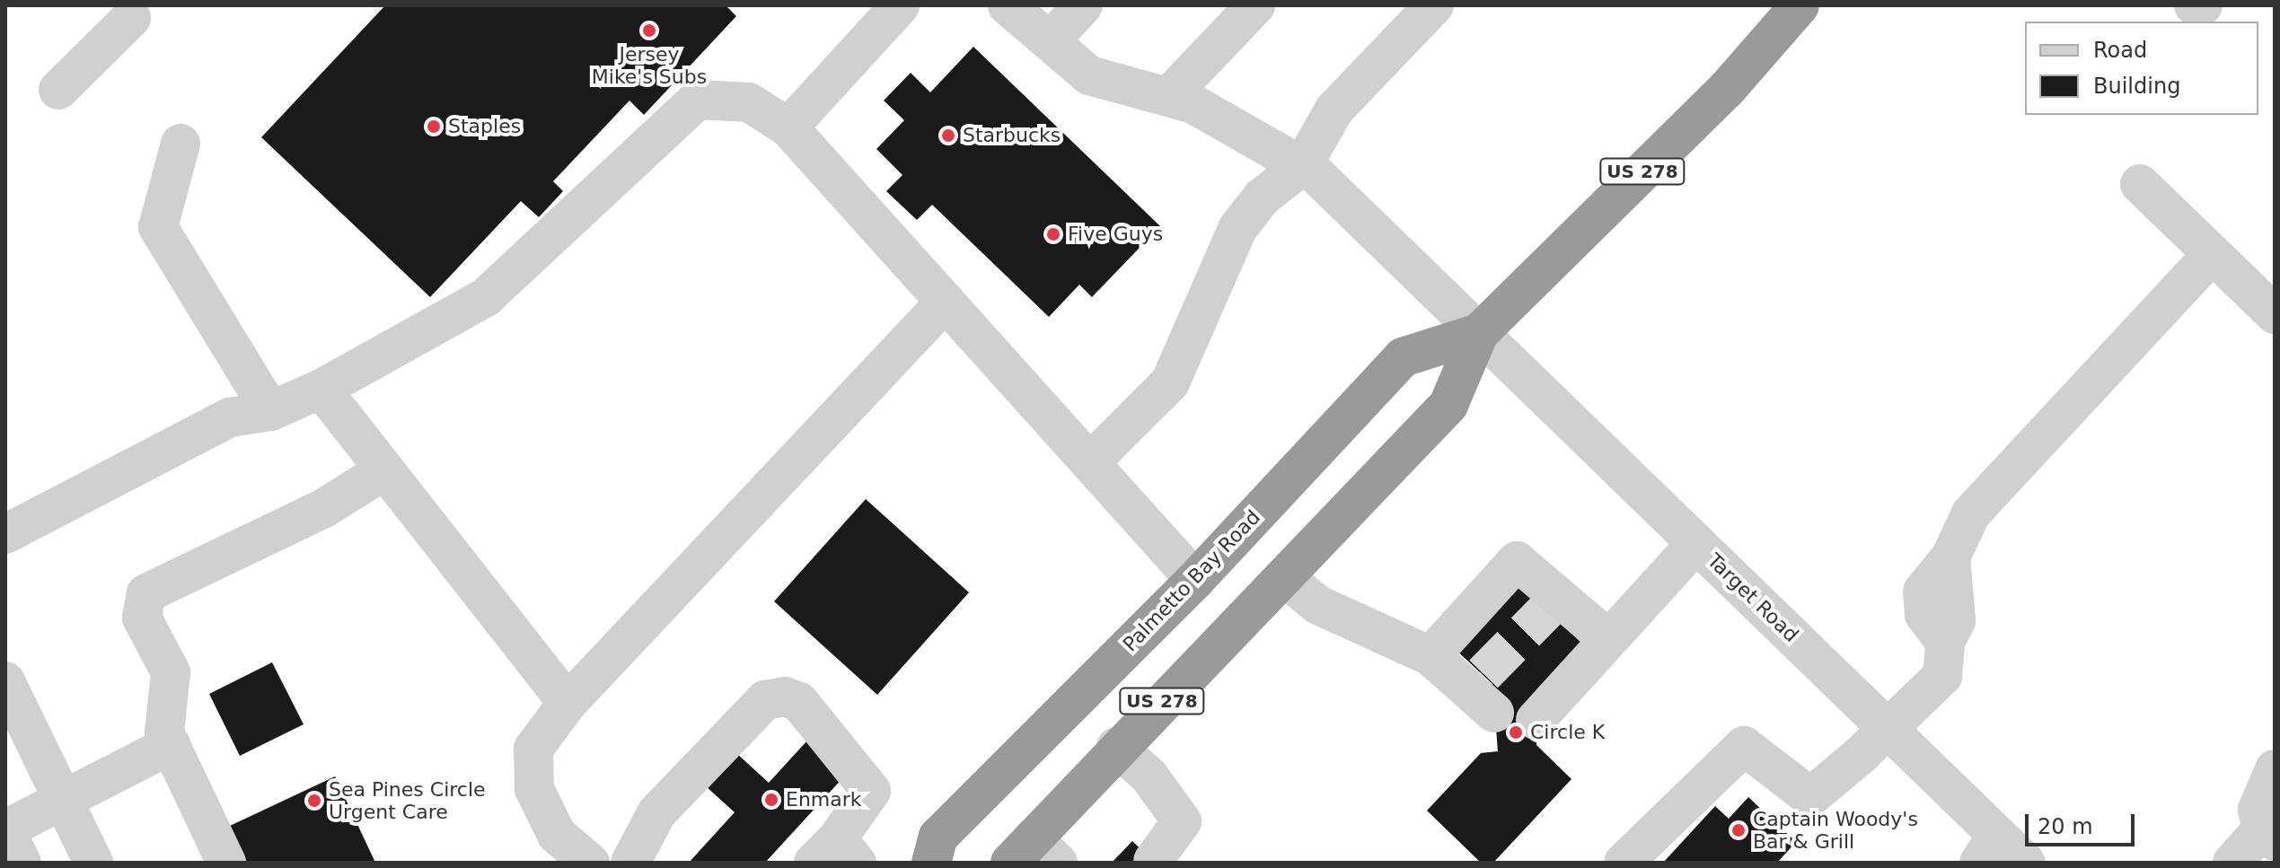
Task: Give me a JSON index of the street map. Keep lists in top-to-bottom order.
{
  "streets": {
    "highway": ["US 278", "Palmetto Bay Road"],
    "street": ["Target Road"]
  },
  "crossings": [
    ["Palmetto Bay Road", "Target Road"]
  ],
  "places": [
    "Jersey Mike's Subs",
    "Staples",
    "Starbucks",
    "Five Guys",
    "Circle K",
    "Enmark",
    "Sea Pines Circle Urgent Care",
    "Captain Woody's Bar & Grill"
  ],
  "legend": ["Road", "Building"],
  "scale_bar": "20 m"
}
